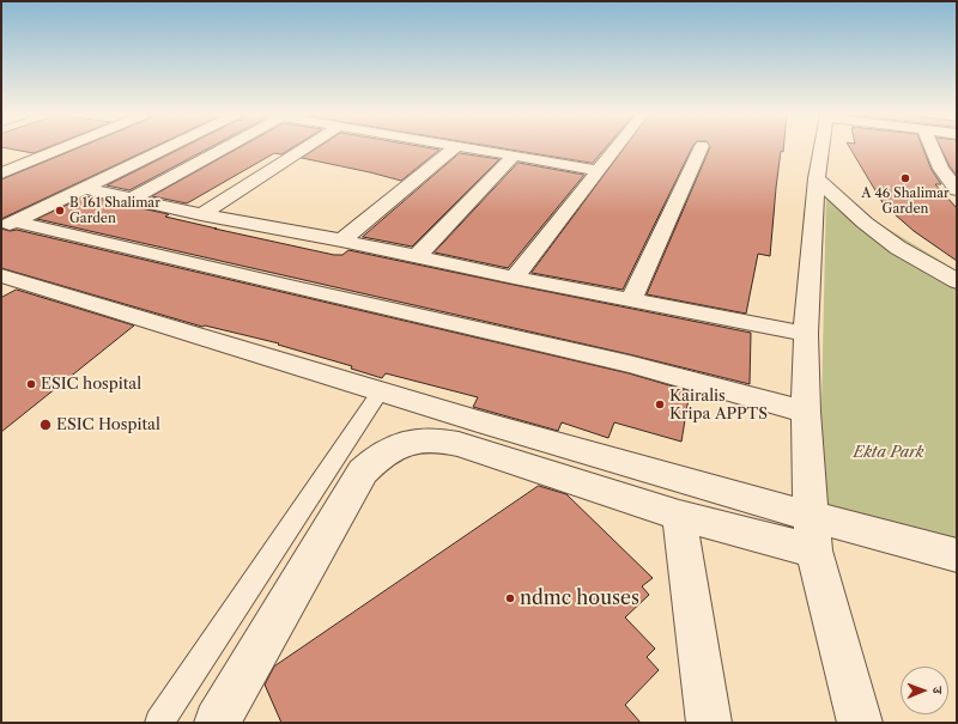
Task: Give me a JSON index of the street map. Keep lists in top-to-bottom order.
{
  "parks": ["Ekta Park"],
  "places": [
    "A 46 Shalimar Garden",
    "B 161 Shalimar Garden",
    "ESIC hospital",
    "Kairalis Kripa APPTS",
    "ESIC Hospital",
    "ndmc houses"
  ],
  "north": "right"
}
